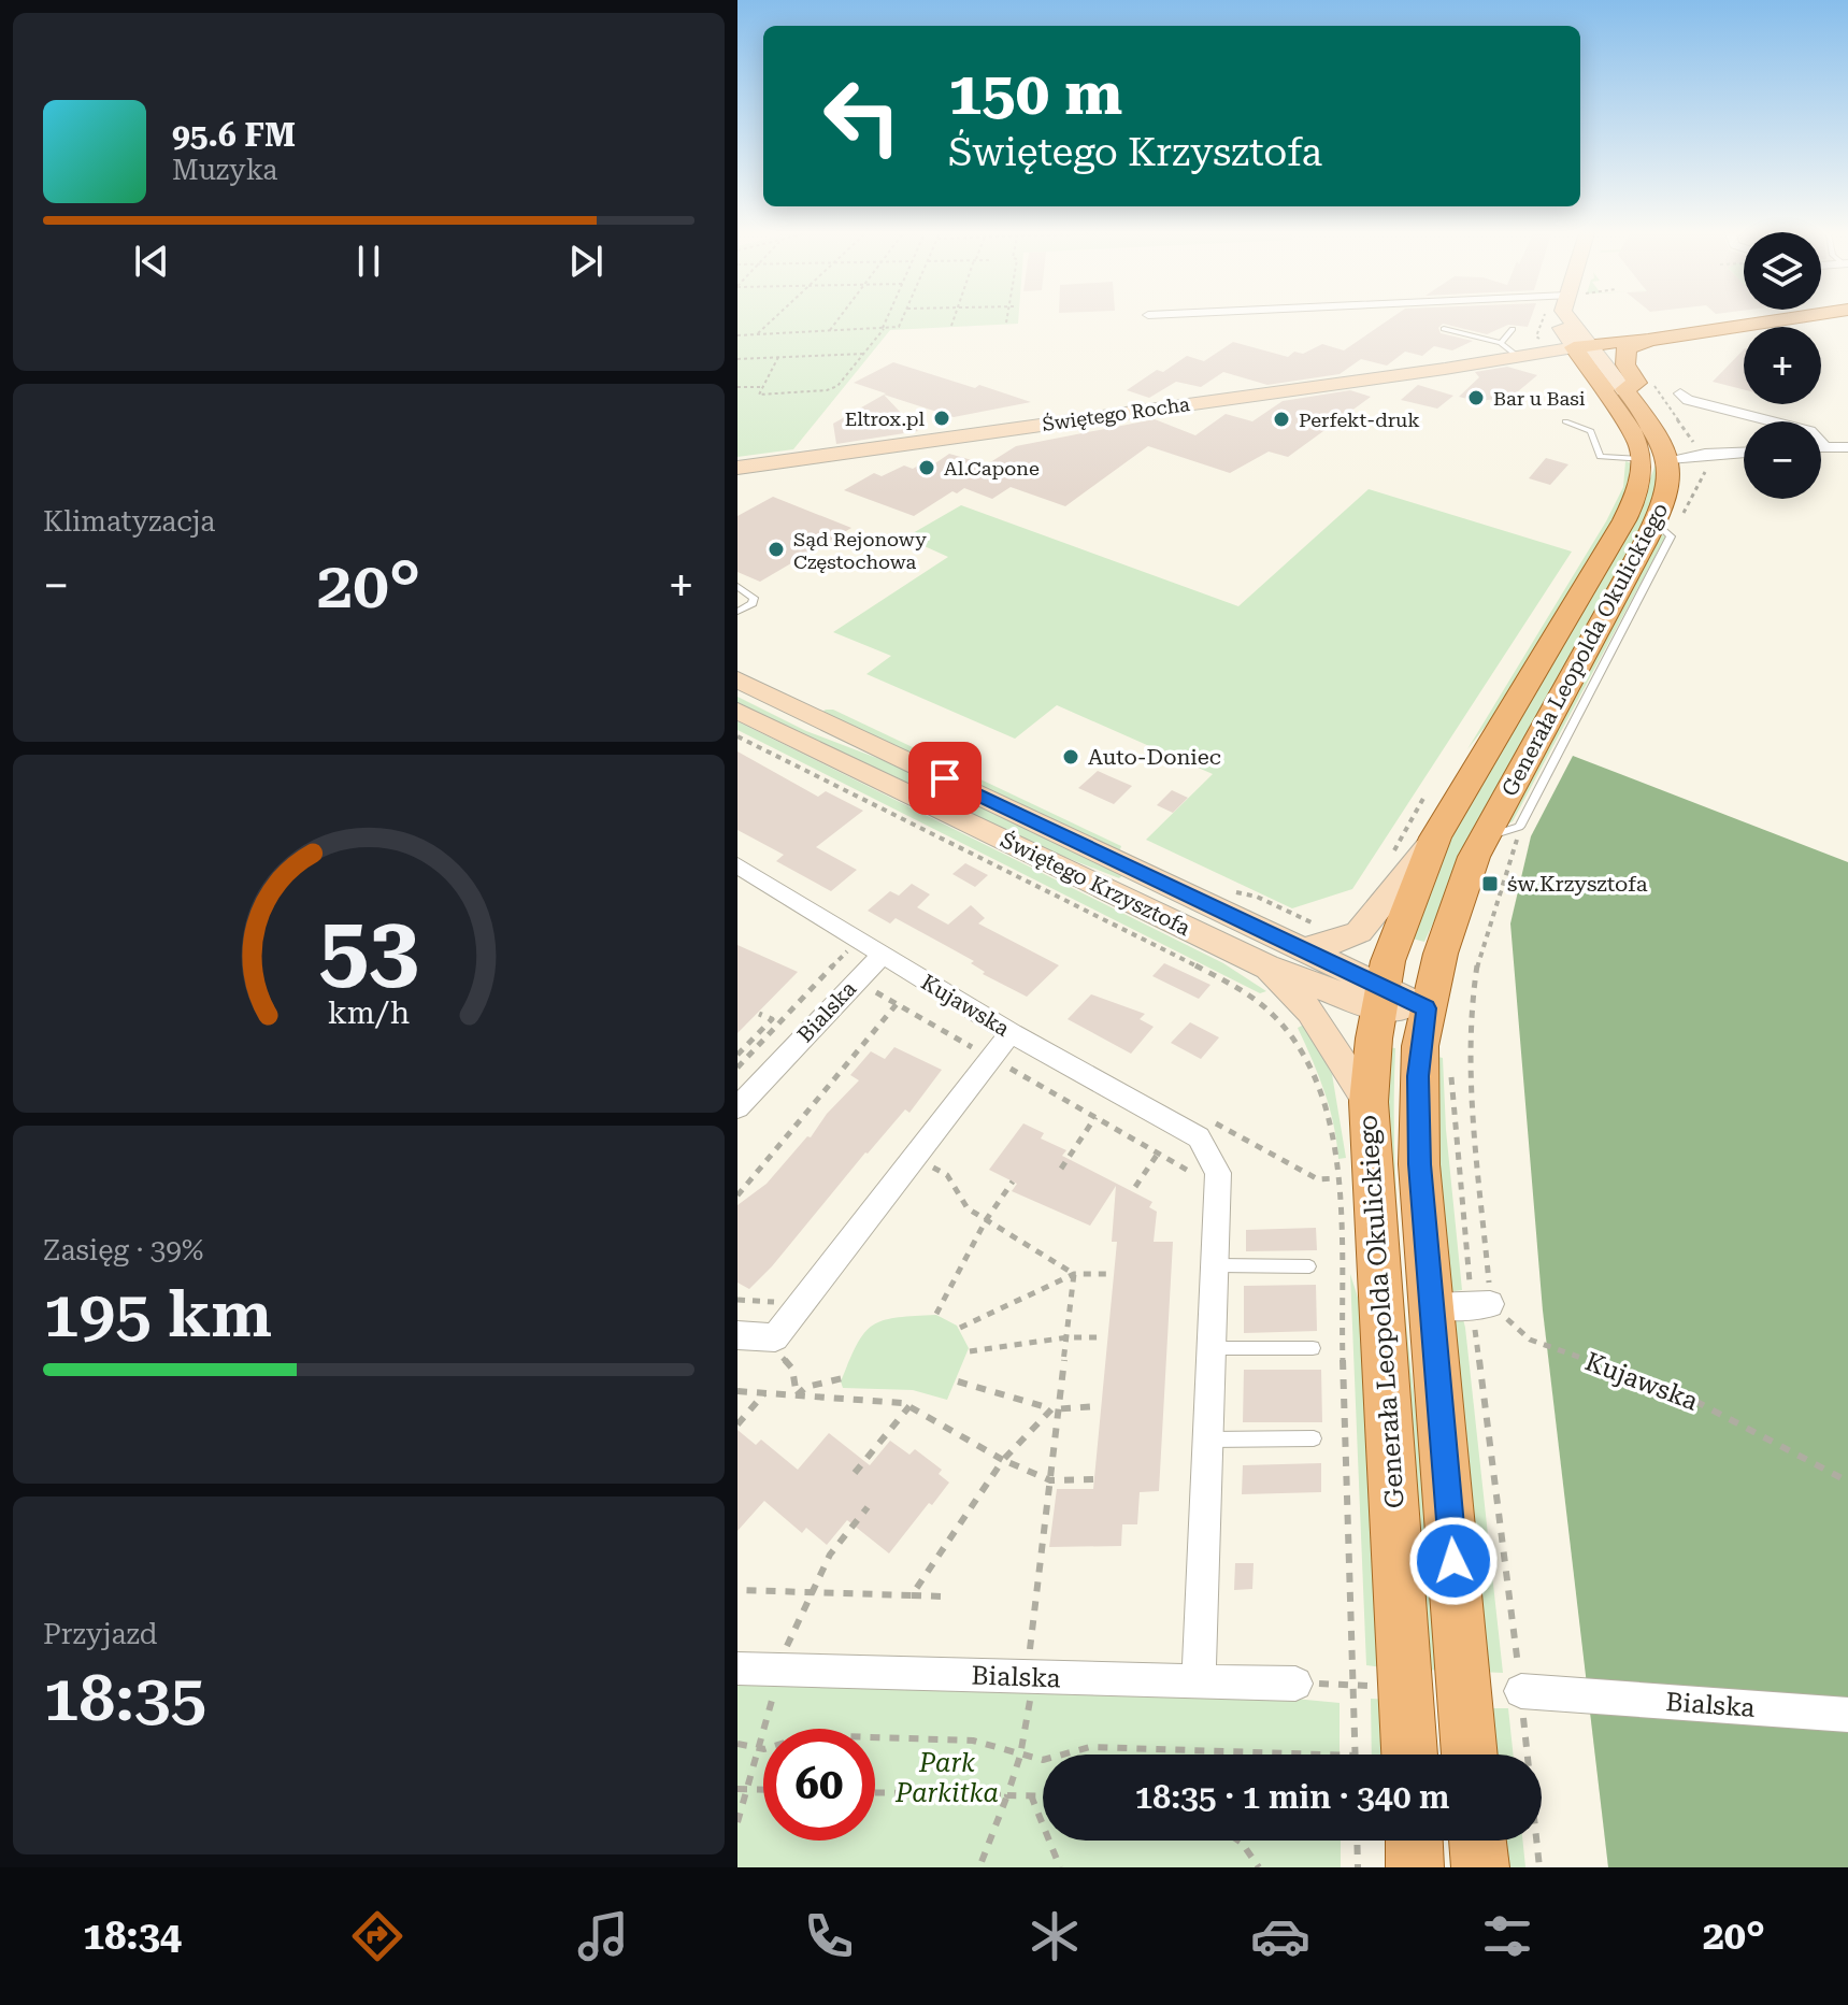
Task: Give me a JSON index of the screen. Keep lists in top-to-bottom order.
{
  "streets": {
    "main road": ["Świętego Rocha", "Generała Leopolda Okulickiego", "Świętego Krzysztofa"],
    "street": ["Kujawska", "Bialska"]
  },
  "crossings": [
    ["Generała Leopolda Okulickiego", "Świętego Krzysztofa"],
    ["Generała Leopolda Okulickiego", "Kujawska"],
    ["Kujawska", "Bialska"]
  ],
  "parks": ["Park Parkitka"],
  "places": {
    "other": [
      "Bar u Basi",
      "Eltrox.pl",
      "Perfekt-druk",
      "Al.Capone",
      "Sąd Rejonowy Częstochowa",
      "Auto-Doniec"
    ],
    "transit": ["św.Krzysztofa"]
  },
  "page": {
    "turn": ["150 m", "Świętego Krzysztofa"],
    "song": ["95.6 FM", "Muzyka"],
    "map_buttons": ["+", "−"],
    "tile": [
      "Klimatyzacja",
      ["Zasięg · 39%", "195 km"],
      ["Przyjazd", "18:35"]
    ],
    "heat": ["−", "20°", "+"],
    "limit": "60",
    "trip": "18:35 · 1 min · 340 m",
    "tabs": ["18:34", "20°"],
    "gauge": ["53", "km/h"]
  }
}
